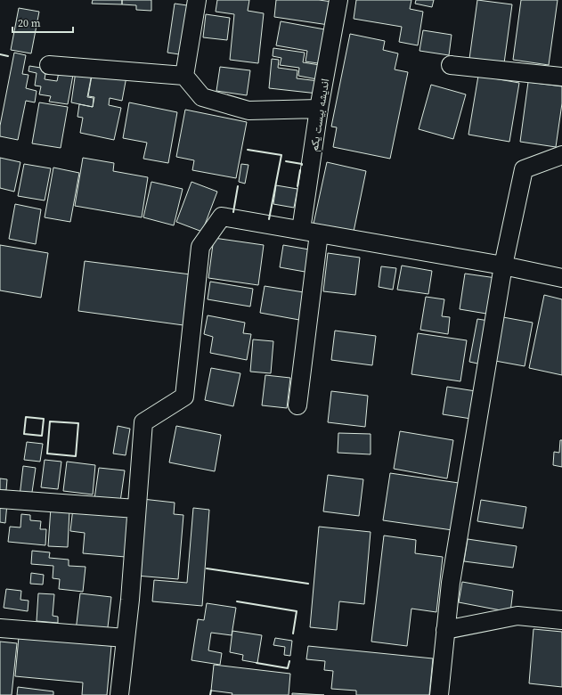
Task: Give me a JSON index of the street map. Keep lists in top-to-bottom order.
{
  "streets": {
    "street": ["اندیشه بیست یکم"]
  },
  "scale_bar": "20 m"
}
